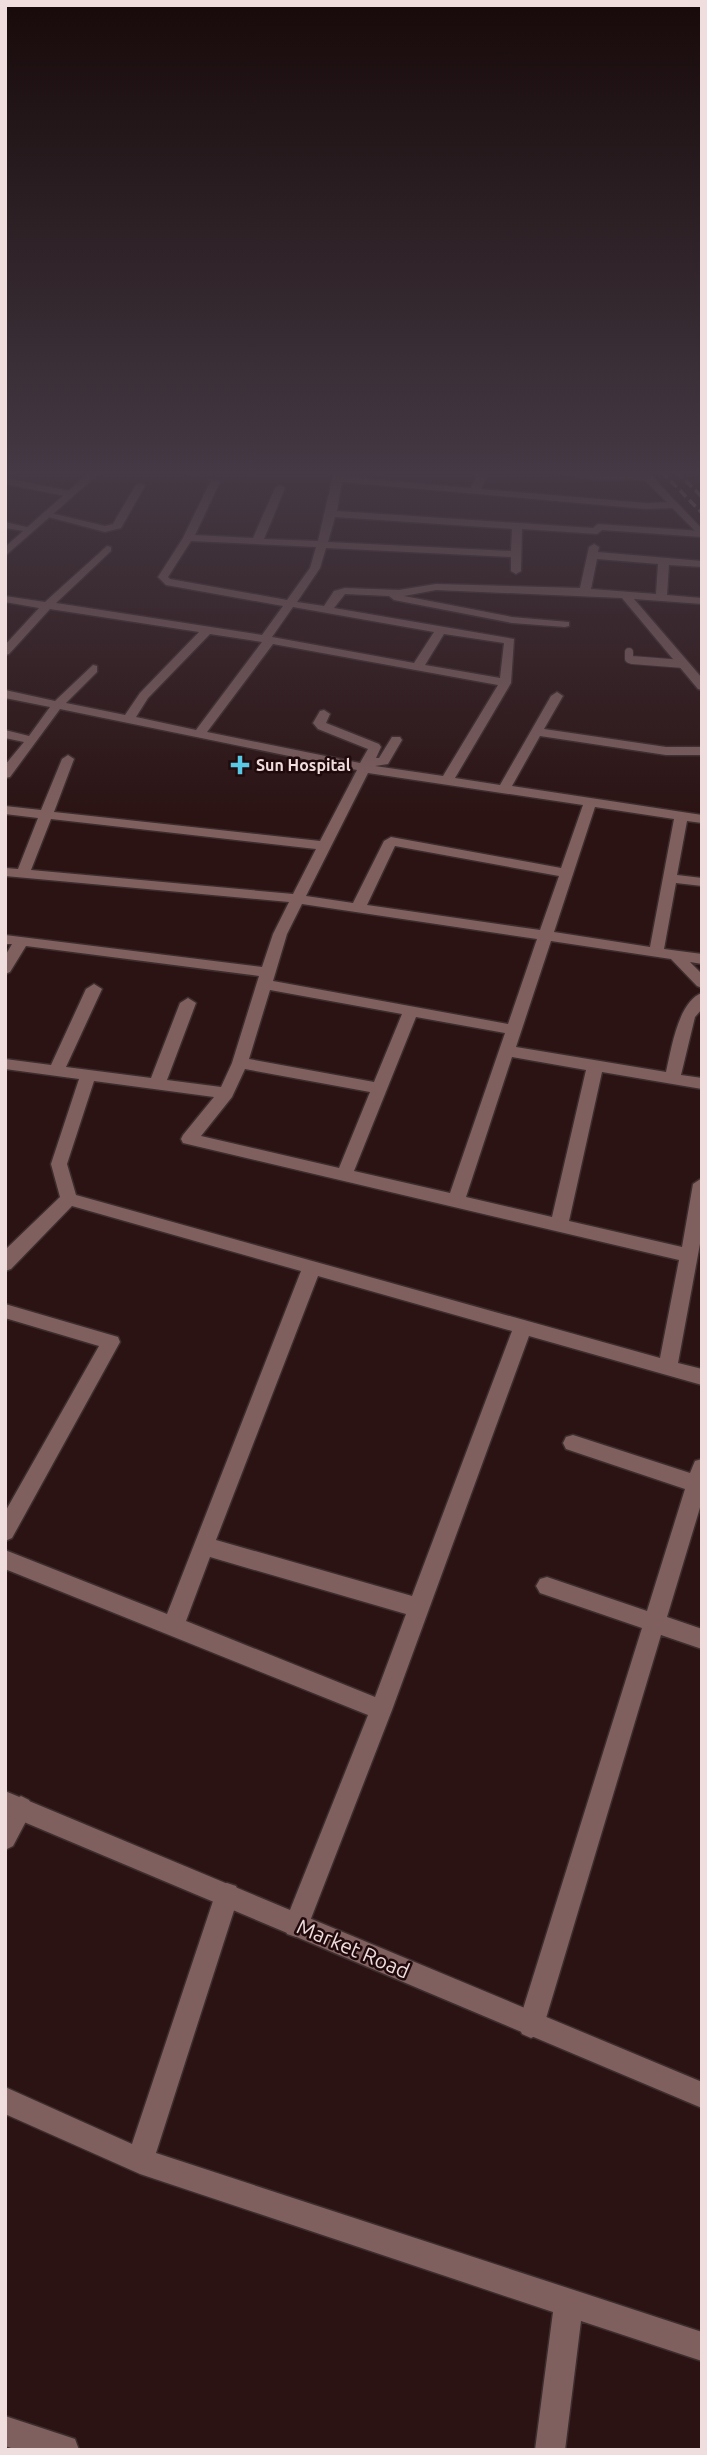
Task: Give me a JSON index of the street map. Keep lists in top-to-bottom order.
{
  "streets": {
    "street": ["Market Road"]
  },
  "places": {
    "health": ["Sun Hospital"]
  }
}
